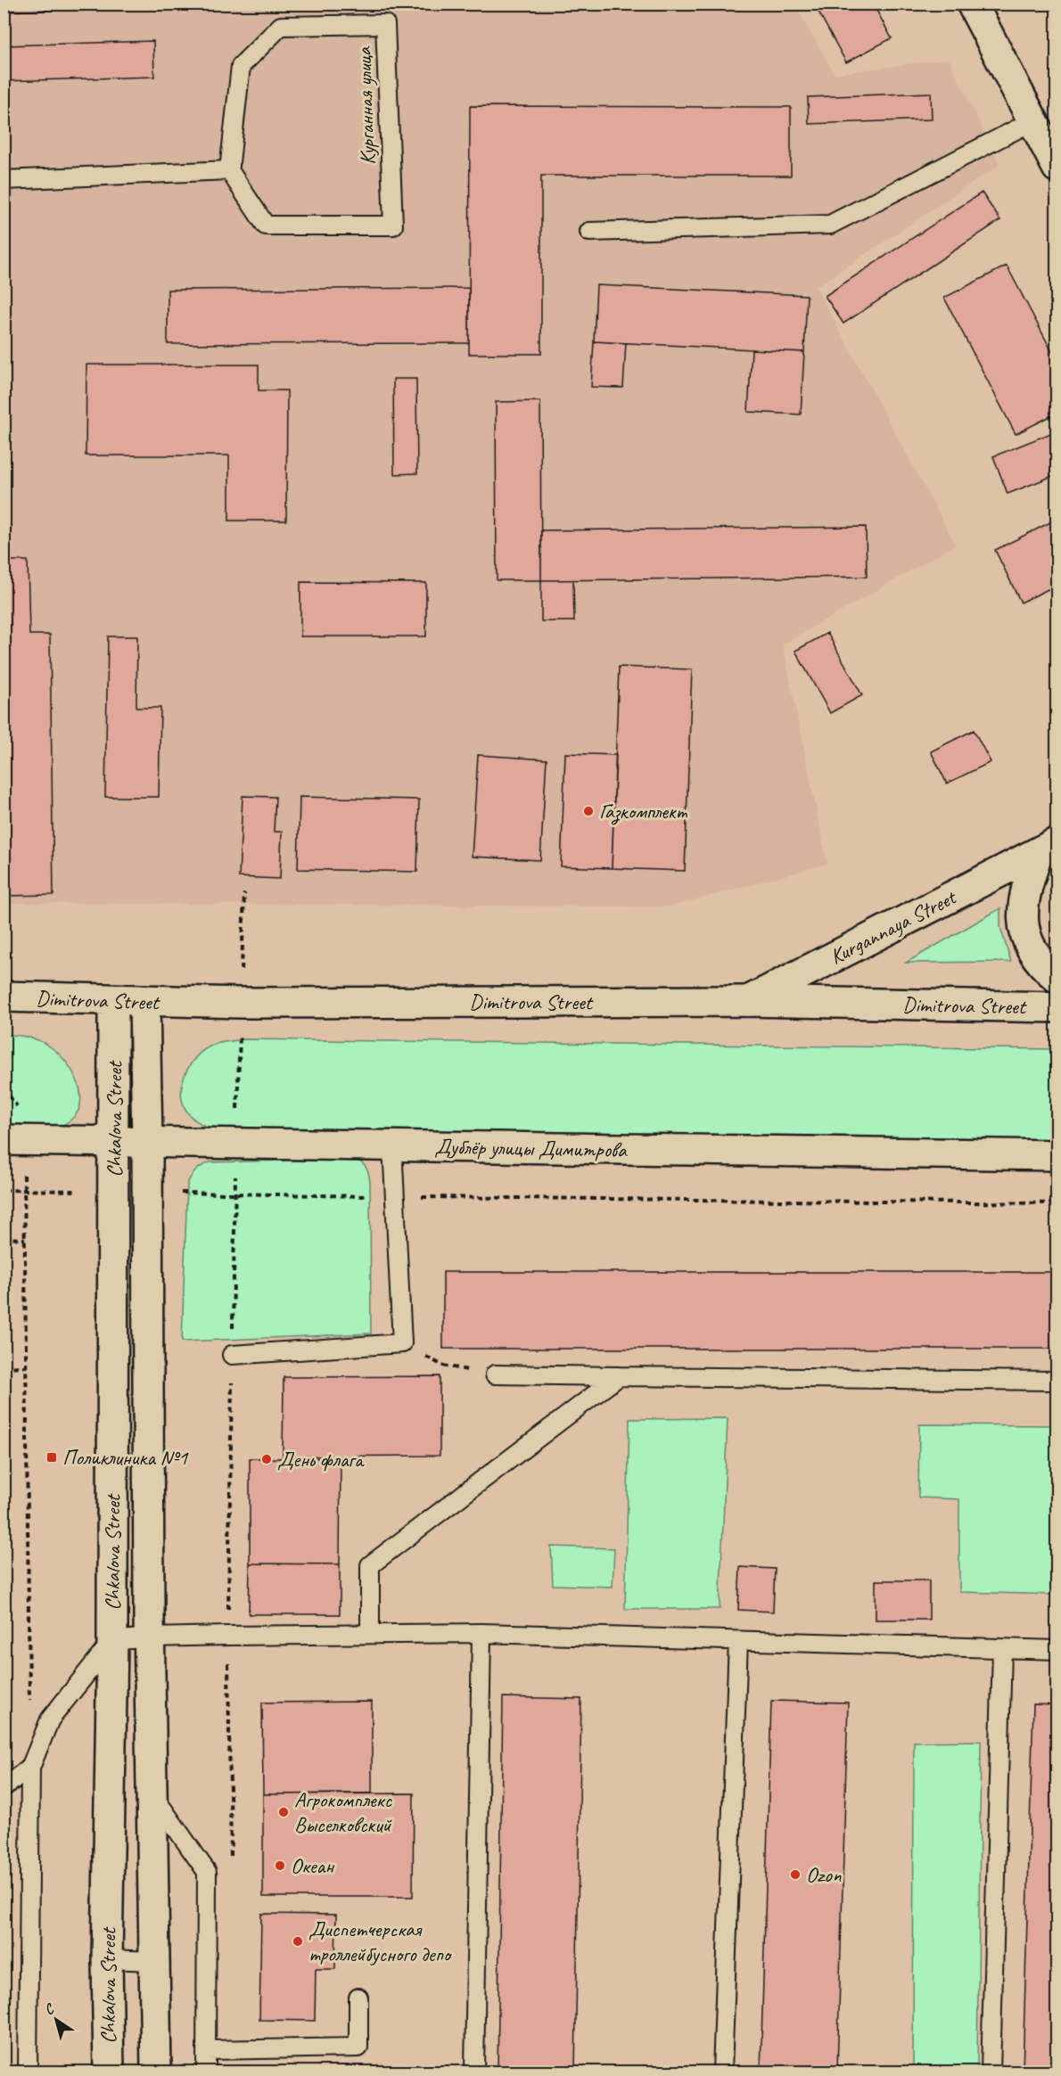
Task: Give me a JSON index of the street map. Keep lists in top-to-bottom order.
{
  "streets": {
    "main road": [
      "Kurgannaya Street",
      "Dimitrova Street",
      "Chkalova Street",
      "Дублёр улицы Димитрова"
    ],
    "lane": ["Курганная улица"]
  },
  "crossings": [
    ["Kurgannaya Street", "Dimitrova Street"],
    ["Dimitrova Street", "Chkalova Street"],
    ["Chkalova Street", "Дублёр улицы Димитрова"]
  ],
  "places": {
    "other": [
      "Газкомплект",
      "День флага",
      "Агрокомплекс Выселковский",
      "Океан",
      "Ozon",
      "Диспетчерская троллейбусного депо"
    ],
    "transit": ["Поликлиника №1"]
  },
  "north": "top left"
}
